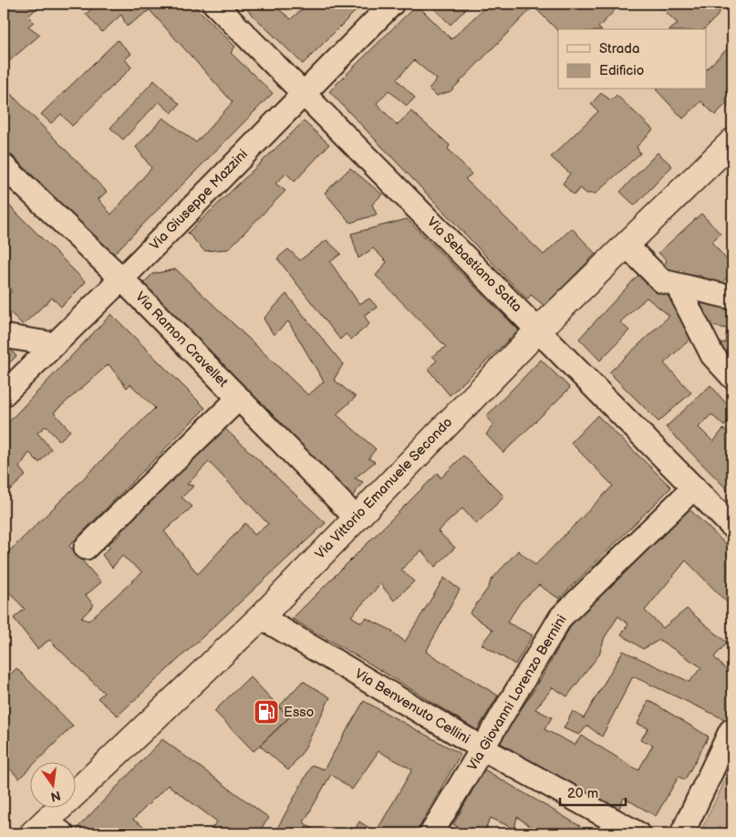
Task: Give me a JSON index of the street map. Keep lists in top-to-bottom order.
{
  "streets": {
    "main road": ["Via Vittorio Emanuele Secondo"],
    "street": [
      "Via Giuseppe Mazzini",
      "Via Sebastiano Satta",
      "Via Ramon Cravellet",
      "Via Giovanni Lorenzo Bernini",
      "Via Benvenuto Cellini"
    ]
  },
  "crossings": [
    ["Via Giuseppe Mazzini", "Via Sebastiano Satta"],
    ["Via Giuseppe Mazzini", "Via Ramon Cravellet"],
    ["Via Sebastiano Satta", "Via Vittorio Emanuele Secondo"],
    ["Via Sebastiano Satta", "Via Giovanni Lorenzo Bernini"],
    ["Via Ramon Cravellet", "Via Vittorio Emanuele Secondo"],
    ["Via Vittorio Emanuele Secondo", "Via Benvenuto Cellini"],
    ["Via Giovanni Lorenzo Bernini", "Via Benvenuto Cellini"]
  ],
  "places": {
    "fuel station": ["Esso"]
  },
  "legend": ["Strada", "Edificio"],
  "scale_bar": "20 m",
  "north": "bottom"
}
